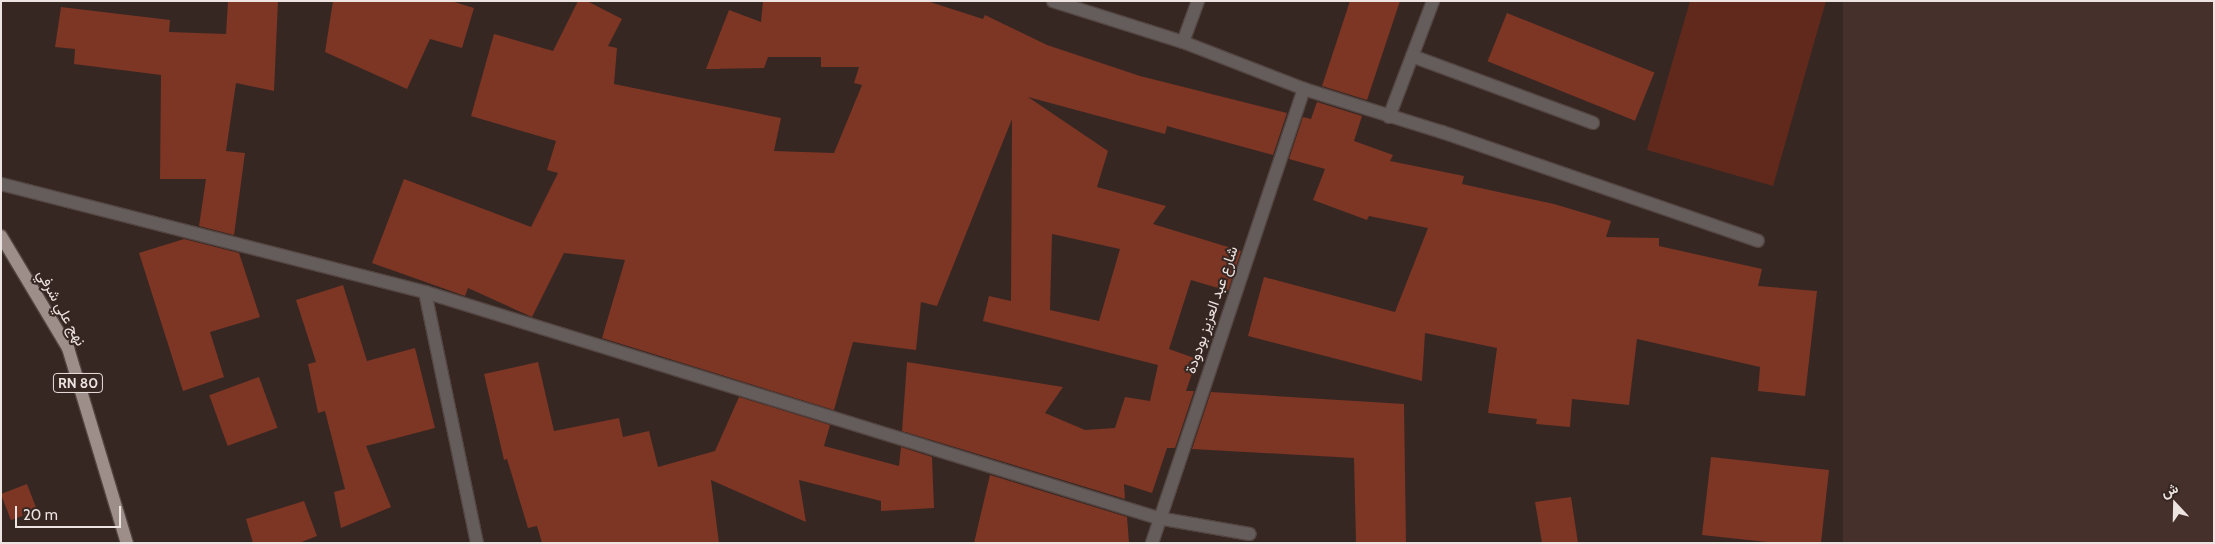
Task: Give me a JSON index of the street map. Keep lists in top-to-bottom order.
{
  "streets": {
    "main road": ["نهج علي شرفي", "RN 80"],
    "street": ["شارع عبد العزيز بودودة"]
  },
  "scale_bar": "20 m",
  "north": "top"
}
